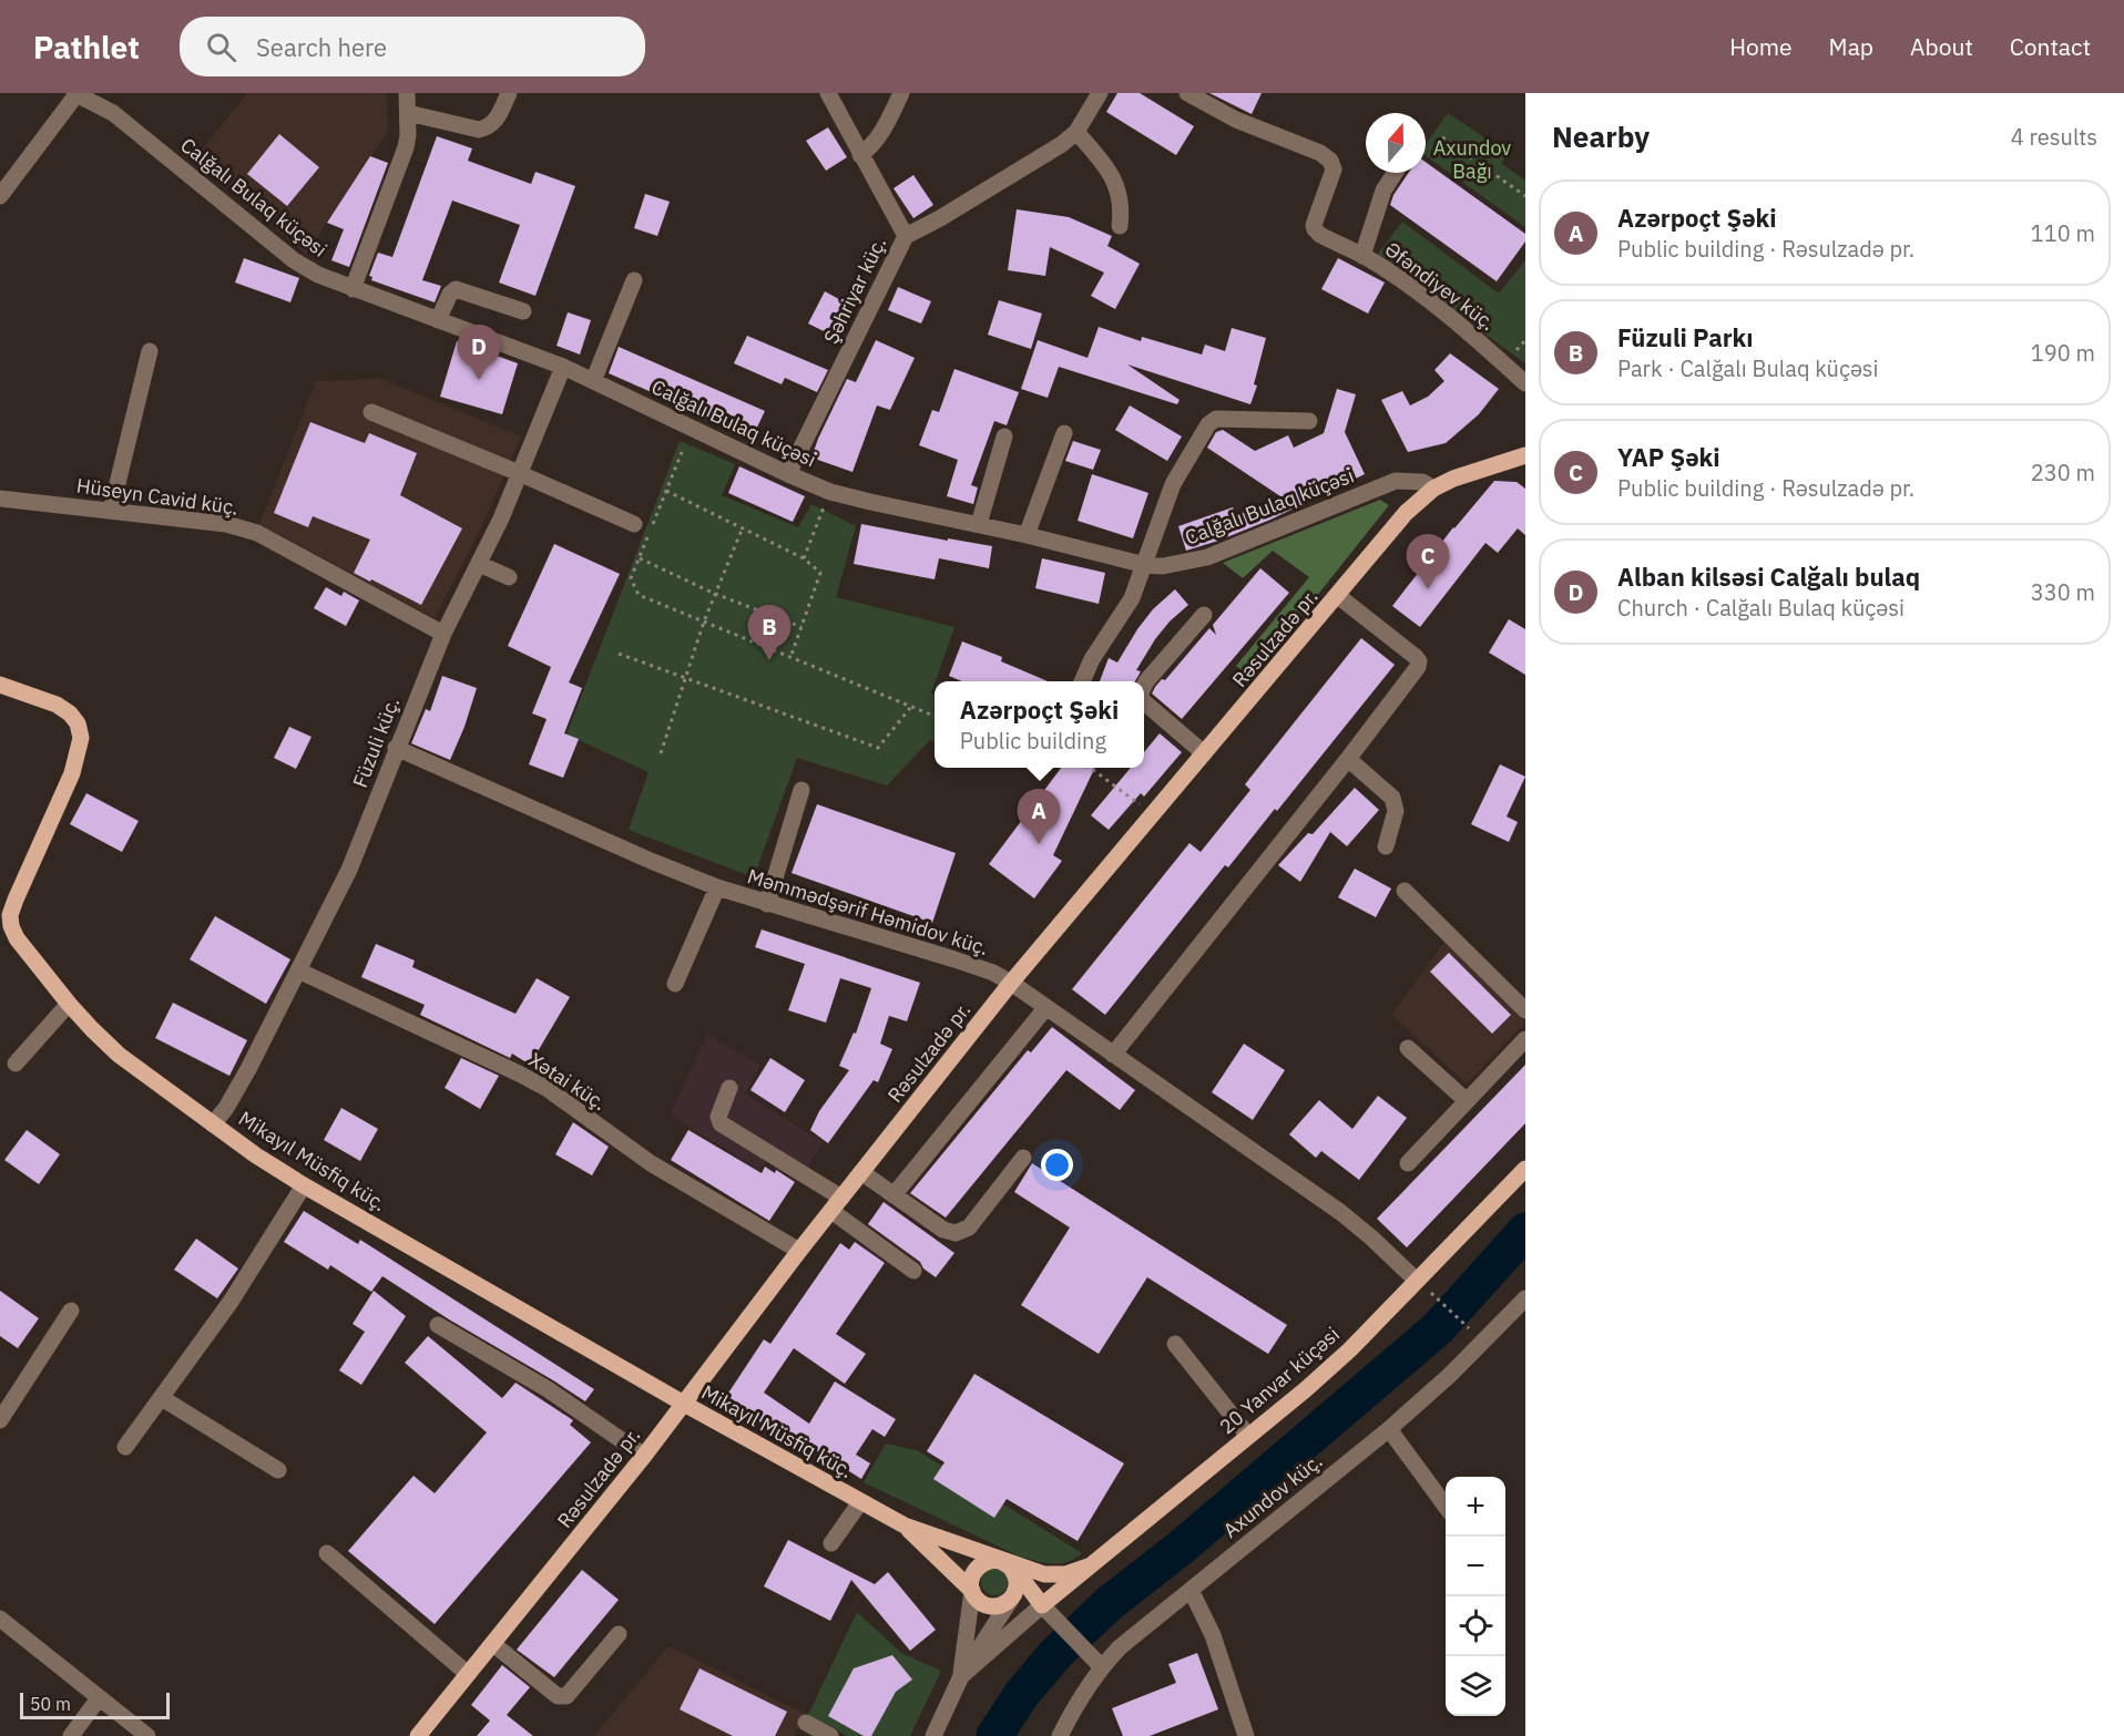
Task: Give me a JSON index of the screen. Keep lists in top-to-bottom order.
{
  "streets": {
    "main road": ["Rəsulzadə pr.", "Mikayıl Müsfiq küç.", "20 Yanvar küçəsi"],
    "street": [
      "Calğalı Bulaq küçəsi",
      "Əfəndiyev küç.",
      "Şəhriyar küç.",
      "Hüseyn Cavid küç.",
      "Füzuli küç.",
      "Məmmədşərif Həmidov küç.",
      "Xətai küç.",
      "Axundov küç."
    ]
  },
  "crossings": [
    ["Calğalı Bulaq küçəsi", "Şəhriyar küç."],
    ["Calğalı Bulaq küçəsi", "Rəsulzadə pr."],
    ["Calğalı Bulaq küçəsi", "Füzuli küç."],
    ["Hüseyn Cavid küç.", "Füzuli küç."],
    ["Rəsulzadə pr.", "Məmmədşərif Həmidov küç."],
    ["Rəsulzadə pr.", "Xətai küç."],
    ["Rəsulzadə pr.", "Mikayıl Müsfiq küç."],
    ["Füzuli küç.", "Məmmədşərif Həmidov küç."],
    ["Füzuli küç.", "Xətai küç."],
    ["Füzuli küç.", "Mikayıl Müsfiq küç."],
    ["Məmmədşərif Həmidov küç.", "20 Yanvar küçəsi"]
  ],
  "parks": ["Axundov Bağı"],
  "scale_bar": "50 m",
  "north": "top",
  "page": {
    "header": "Pathlet",
    "search": "Search here",
    "nav": [
      "Home",
      "Map",
      "About",
      "Contact"
    ],
    "heading": ["Nearby", "4 results"],
    "list": [
      {
        "mark": "A",
        "name": "Azərpoçt Şəki",
        "note": "Public building · Rəsulzadə pr.",
        "value": "110 m"
      },
      {
        "mark": "B",
        "name": "Füzuli Parkı",
        "note": "Park · Calğalı Bulaq küçəsi",
        "value": "190 m"
      },
      {
        "mark": "C",
        "name": "YAP Şəki",
        "note": "Public building · Rəsulzadə pr.",
        "value": "230 m"
      },
      {
        "mark": "D",
        "name": "Alban kilsəsi Calğalı bulaq",
        "note": "Church · Calğalı Bulaq küçəsi",
        "value": "330 m"
      }
    ],
    "pins": [
      "D",
      "C",
      "B",
      "A"
    ],
    "popup": ["Azərpoçt Şəki", "Public building"],
    "map_buttons": ["+", "−"],
    "scale": "50 m"
  }
}
